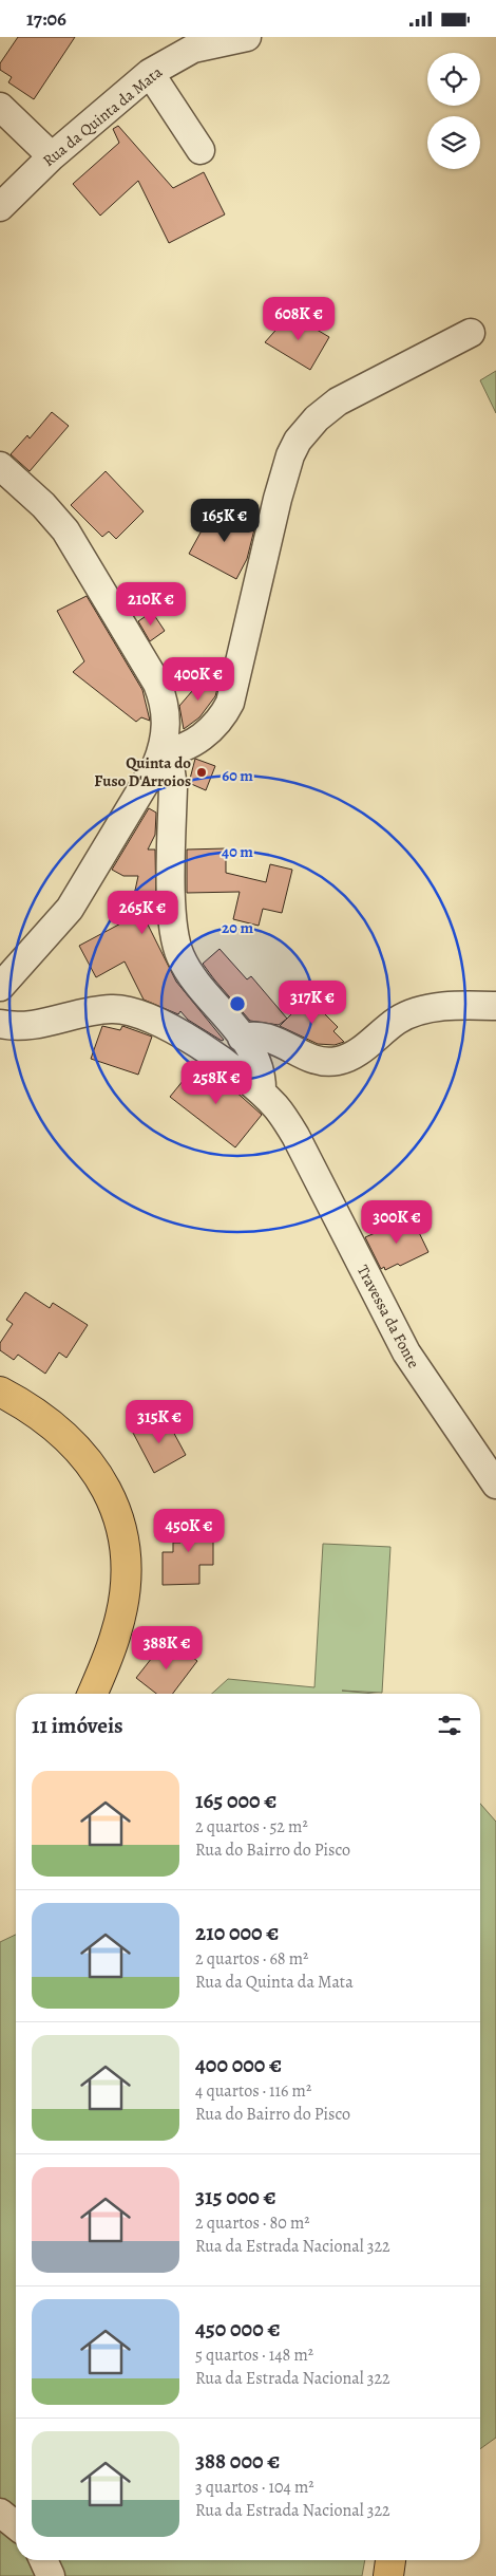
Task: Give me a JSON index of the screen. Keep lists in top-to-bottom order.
{
  "streets": {
    "street": ["Rua da Quinta da Mata", "Travessa da Fonte"]
  },
  "places": ["Quinta do Fuso D'Arroios"],
  "page": {
    "status": "17:06",
    "price": [
      "608K €",
      "165K €",
      "210K €",
      "400K €",
      "265K €",
      "317K €",
      "258K €",
      "300K €",
      "315K €",
      "450K €",
      "388K €"
    ],
    "heading": "11 imóveis",
    "list": [
      {
        "name": "165 000 €",
        "note": "2 quartos · 52 m² · Rua do Bairro do Pisco"
      },
      {
        "name": "210 000 €",
        "note": "2 quartos · 68 m² · Rua da Quinta da Mata"
      },
      {
        "name": "400 000 €",
        "note": "4 quartos · 116 m² · Rua do Bairro do Pisco"
      },
      {
        "name": "315 000 €",
        "note": "2 quartos · 80 m² · Rua da Estrada Nacional 322"
      },
      {
        "name": "450 000 €",
        "note": "5 quartos · 148 m² · Rua da Estrada Nacional 322"
      },
      {
        "name": "388 000 €",
        "note": "3 quartos · 104 m² · Rua da Estrada Nacional 322"
      }
    ]
  },
  "rings": ["60 m", "40 m", "20 m"]
}
